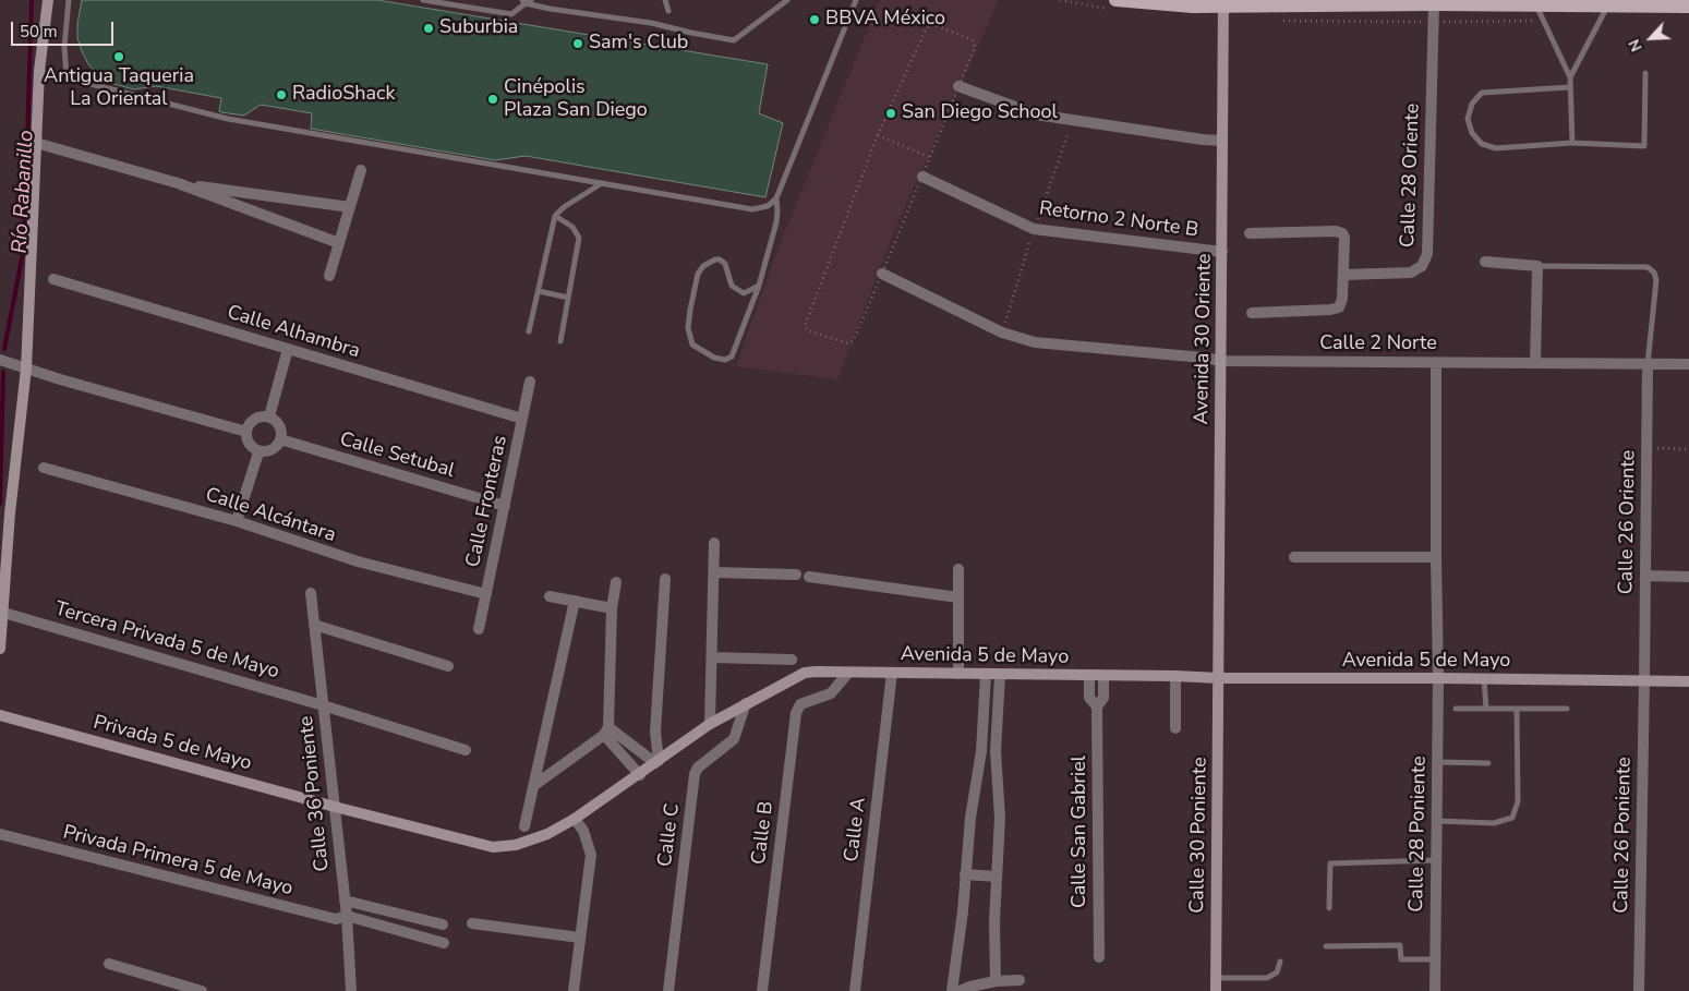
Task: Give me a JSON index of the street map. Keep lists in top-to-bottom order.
{
  "streets": {
    "street": [
      "Calle 28 Oriente",
      "Retorno 2 Norte B",
      "Calle Alhambra",
      "Avenida 30 Oriente",
      "Calle 2 Norte",
      "Calle Setubal",
      "Calle Fronteras",
      "Calle Alcántara",
      "Calle 26 Oriente",
      "Tercera Privada 5 de Mayo",
      "Avenida 5 de Mayo",
      "Privada 5 de Mayo",
      "Calle 36 Poniente",
      "Calle A",
      "Calle San Gabriel",
      "Calle B",
      "Calle 28 Poniente",
      "Calle C",
      "Calle 30 Poniente",
      "Calle 26 Poniente",
      "Privada Primera 5 de Mayo"
    ]
  },
  "crossings": [
    ["Retorno 2 Norte B", "Avenida 30 Oriente"],
    ["Calle Alhambra", "Calle Fronteras"],
    ["Avenida 30 Oriente", "Calle 2 Norte"],
    ["Avenida 30 Oriente", "Avenida 5 de Mayo"],
    ["Avenida 30 Oriente", "Calle 30 Poniente"],
    ["Calle 2 Norte", "Calle 26 Oriente"],
    ["Calle Setubal", "Calle Fronteras"],
    ["Calle Fronteras", "Calle Alcántara"],
    ["Calle 26 Oriente", "Avenida 5 de Mayo"],
    ["Calle 26 Oriente", "Calle 26 Poniente"],
    ["Tercera Privada 5 de Mayo", "Calle 36 Poniente"],
    ["Avenida 5 de Mayo", "Privada 5 de Mayo"],
    ["Avenida 5 de Mayo", "Calle 36 Poniente"],
    ["Avenida 5 de Mayo", "Calle A"],
    ["Avenida 5 de Mayo", "Calle San Gabriel"],
    ["Avenida 5 de Mayo", "Calle B"],
    ["Avenida 5 de Mayo", "Calle 28 Poniente"],
    ["Avenida 5 de Mayo", "Calle C"],
    ["Avenida 5 de Mayo", "Calle 30 Poniente"],
    ["Avenida 5 de Mayo", "Calle 26 Poniente"],
    ["Privada 5 de Mayo", "Calle 36 Poniente"],
    ["Calle 36 Poniente", "Privada Primera 5 de Mayo"]
  ],
  "water": ["Río Rabanillo"],
  "places": [
    "BBVA México",
    "Suburbia",
    "Sam's Club",
    "Antigua Taqueria La Oriental",
    "RadioShack",
    "Cinépolis Plaza San Diego",
    "San Diego School"
  ],
  "scale_bar": "50 m",
  "north": "bottom left"
}
